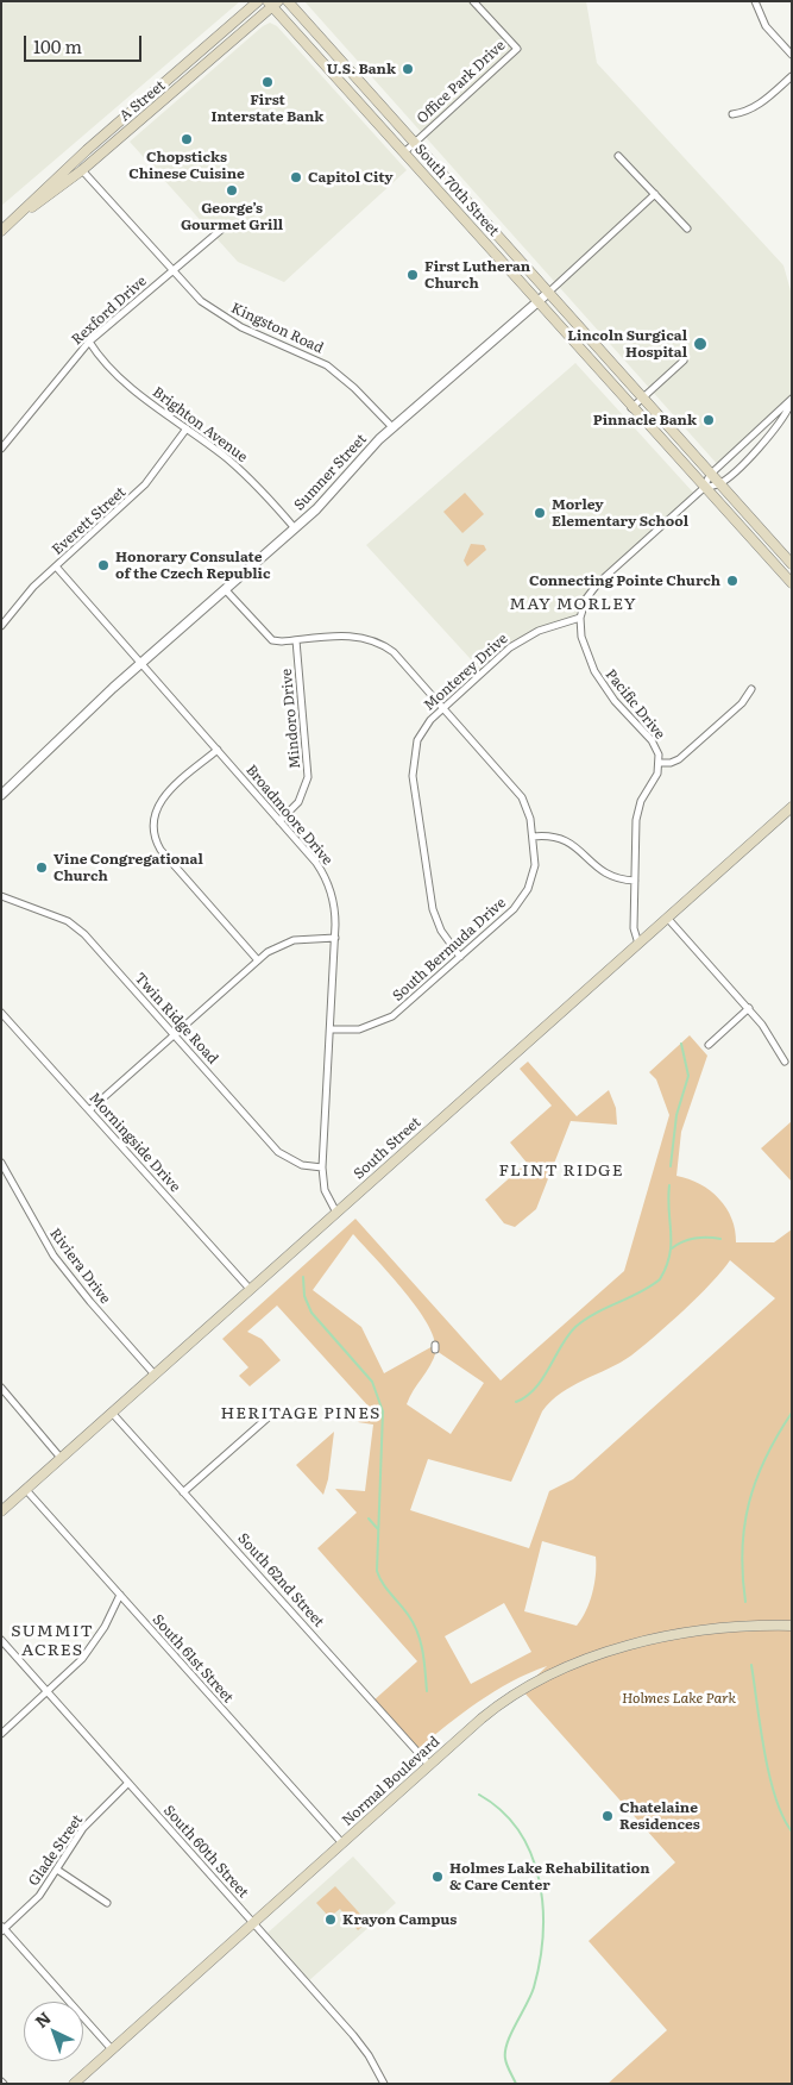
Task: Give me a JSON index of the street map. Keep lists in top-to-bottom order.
{
  "streets": {
    "main road": [
      "A Street",
      "South 70th Street",
      "South Street",
      "Normal Boulevard"
    ],
    "street": [
      "Office Park Drive",
      "Rexford Drive",
      "Kingston Road",
      "Brighton Avenue",
      "Sumner Street",
      "Everett Street",
      "Monterey Drive",
      "Pacific Drive",
      "Mindoro Drive",
      "Broadmoore Drive",
      "South Bermuda Drive",
      "Twin Ridge Road",
      "Morningside Drive",
      "Riviera Drive",
      "South 62nd Street",
      "South 61st Street",
      "Glade Street",
      "South 60th Street"
    ]
  },
  "crossings": [
    ["Office Park Drive", "South 70th Street"],
    ["A Street", "South 70th Street"],
    ["A Street", "Kingston Road"],
    ["South 70th Street", "Sumner Street"],
    ["Rexford Drive", "Kingston Road"],
    ["Rexford Drive", "Brighton Avenue"],
    ["Kingston Road", "Sumner Street"],
    ["Brighton Avenue", "Sumner Street"],
    ["Brighton Avenue", "Everett Street"],
    ["Sumner Street", "Broadmoore Drive"],
    ["Sumner Street", "South Bermuda Drive"],
    ["Everett Street", "Broadmoore Drive"],
    ["Monterey Drive", "Pacific Drive"],
    ["Monterey Drive", "South Bermuda Drive"],
    ["Pacific Drive", "South Street"],
    ["Mindoro Drive", "Broadmoore Drive"],
    ["Mindoro Drive", "South Bermuda Drive"],
    ["Broadmoore Drive", "South Bermuda Drive"],
    ["Broadmoore Drive", "Twin Ridge Road"],
    ["Broadmoore Drive", "South Street"],
    ["Morningside Drive", "South Street"],
    ["South Street", "Riviera Drive"],
    ["South Street", "South 62nd Street"],
    ["South Street", "South 61st Street"],
    ["South 62nd Street", "Normal Boulevard"],
    ["South 61st Street", "Normal Boulevard"],
    ["Normal Boulevard", "South 60th Street"],
    ["Glade Street", "South 60th Street"]
  ],
  "districts": [
    "MAY MORLEY",
    "FLINT RIDGE",
    "HERITAGE PINES",
    "SUMMIT ACRES"
  ],
  "parks": ["Holmes Lake Park"],
  "places": [
    "U.S. Bank",
    "First Interstate Bank",
    "Chopsticks Chinese Cuisine",
    "Capitol City",
    "George’s Gourmet Grill",
    "First Lutheran Church",
    "Lincoln Surgical Hospital",
    "Pinnacle Bank",
    "Morley Elementary School",
    "Honorary Consulate of the Czech Republic",
    "Connecting Pointe Church",
    "Vine Congregational Church",
    "Chatelaine Residences",
    "Holmes Lake Rehabilitation & Care Center",
    "Krayon Campus"
  ],
  "scale_bar": "100 m",
  "north": "top left"
}
